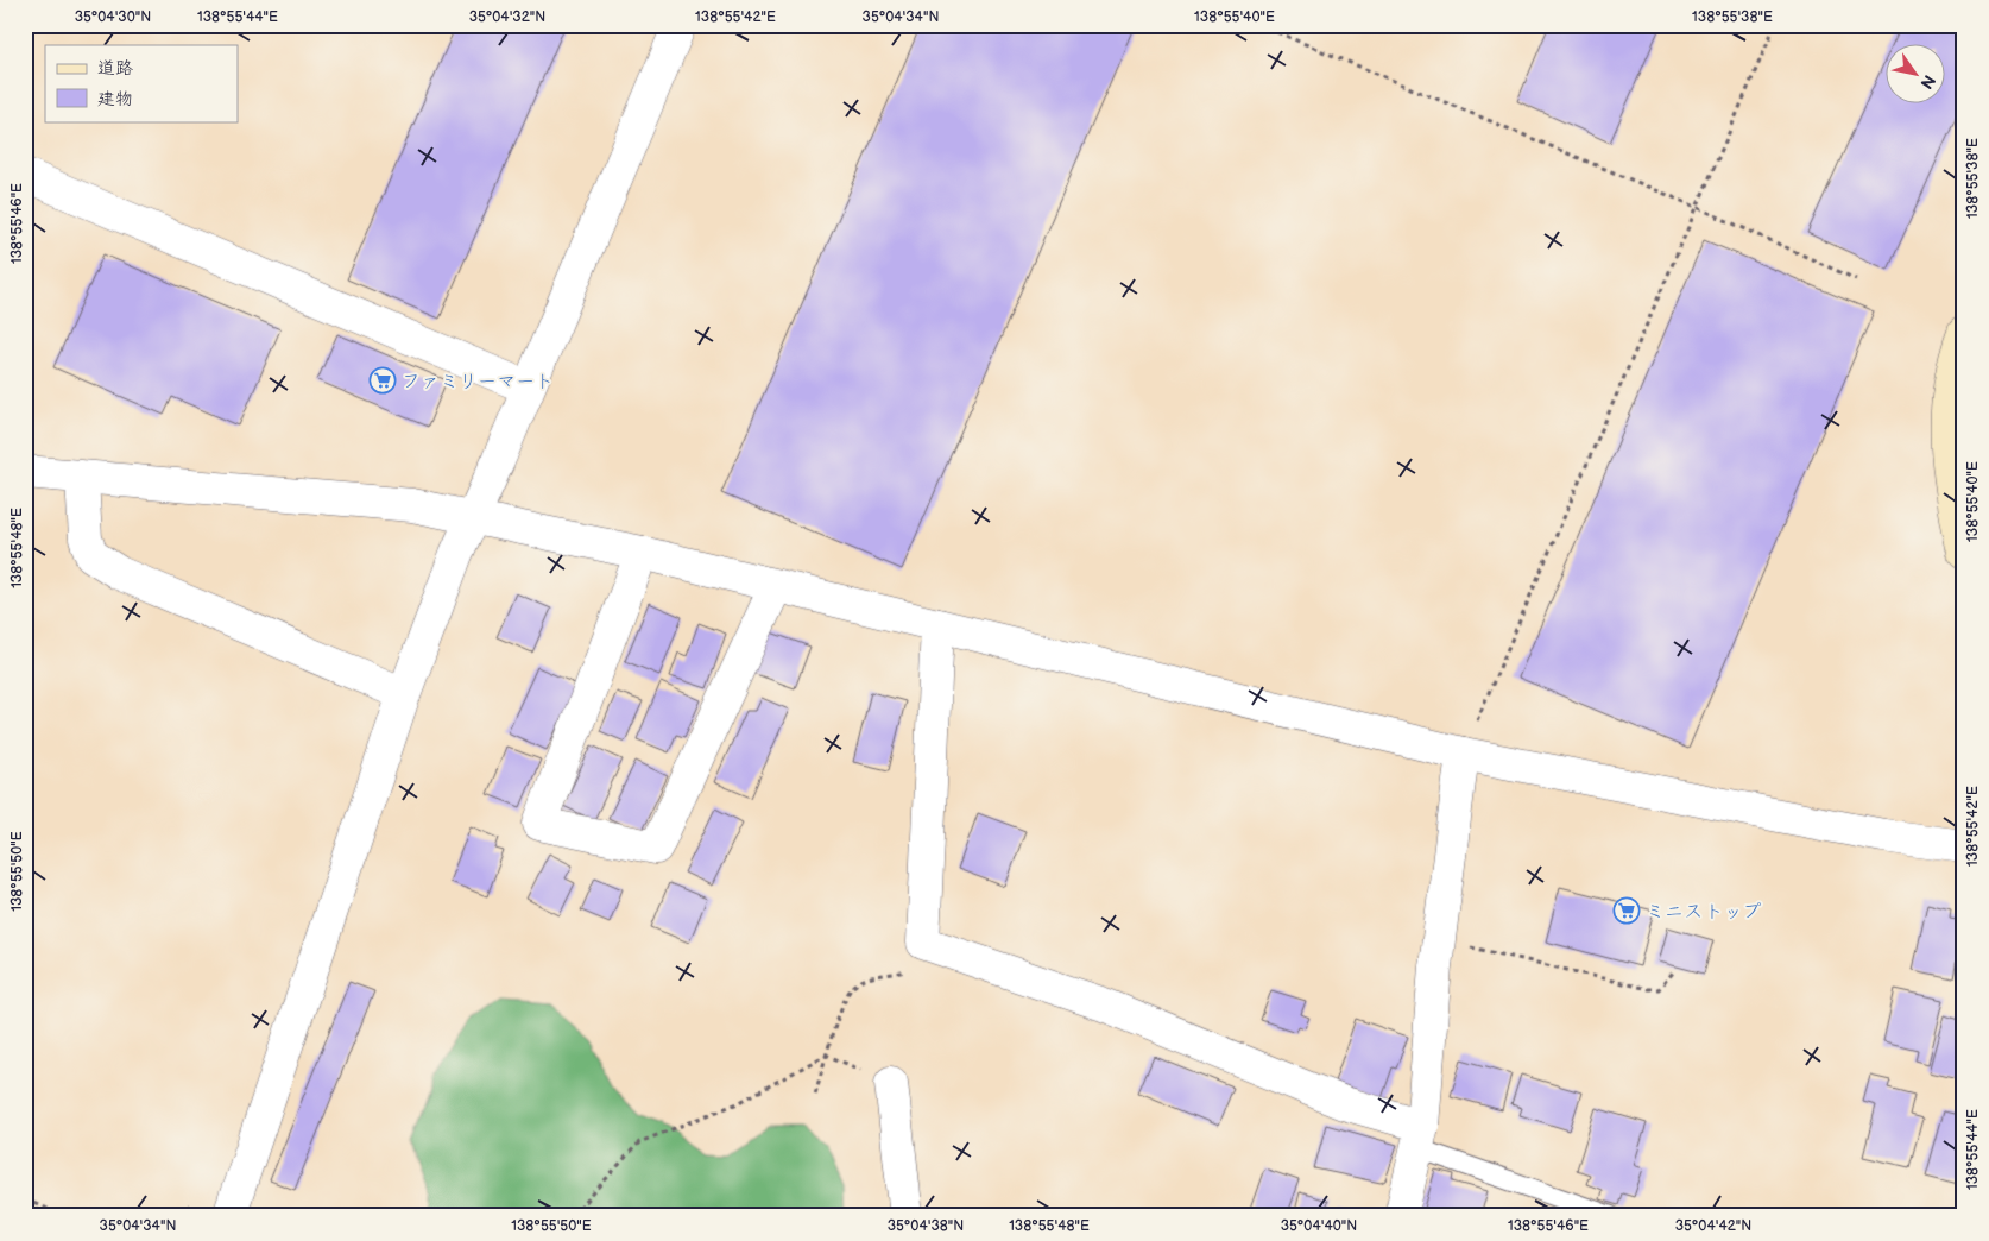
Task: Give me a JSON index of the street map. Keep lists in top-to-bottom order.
{
  "places": {
    "supermarket": ["ファミリーマート", "ミニストップ"]
  },
  "legend": ["道路", "建物"],
  "north": "bottom right",
  "coordinates": [
    "35°04'30\"N",
    "138°55'44\"E",
    "35°04'32\"N",
    "138°55'42\"E",
    "35°04'34\"N",
    "138°55'40\"E",
    "138°55'38\"E",
    "138°55'46\"E",
    "138°55'48\"E",
    "138°55'50\"E",
    "35°04'38\"N",
    "35°04'40\"N",
    "35°04'42\"N"
  ]
}
